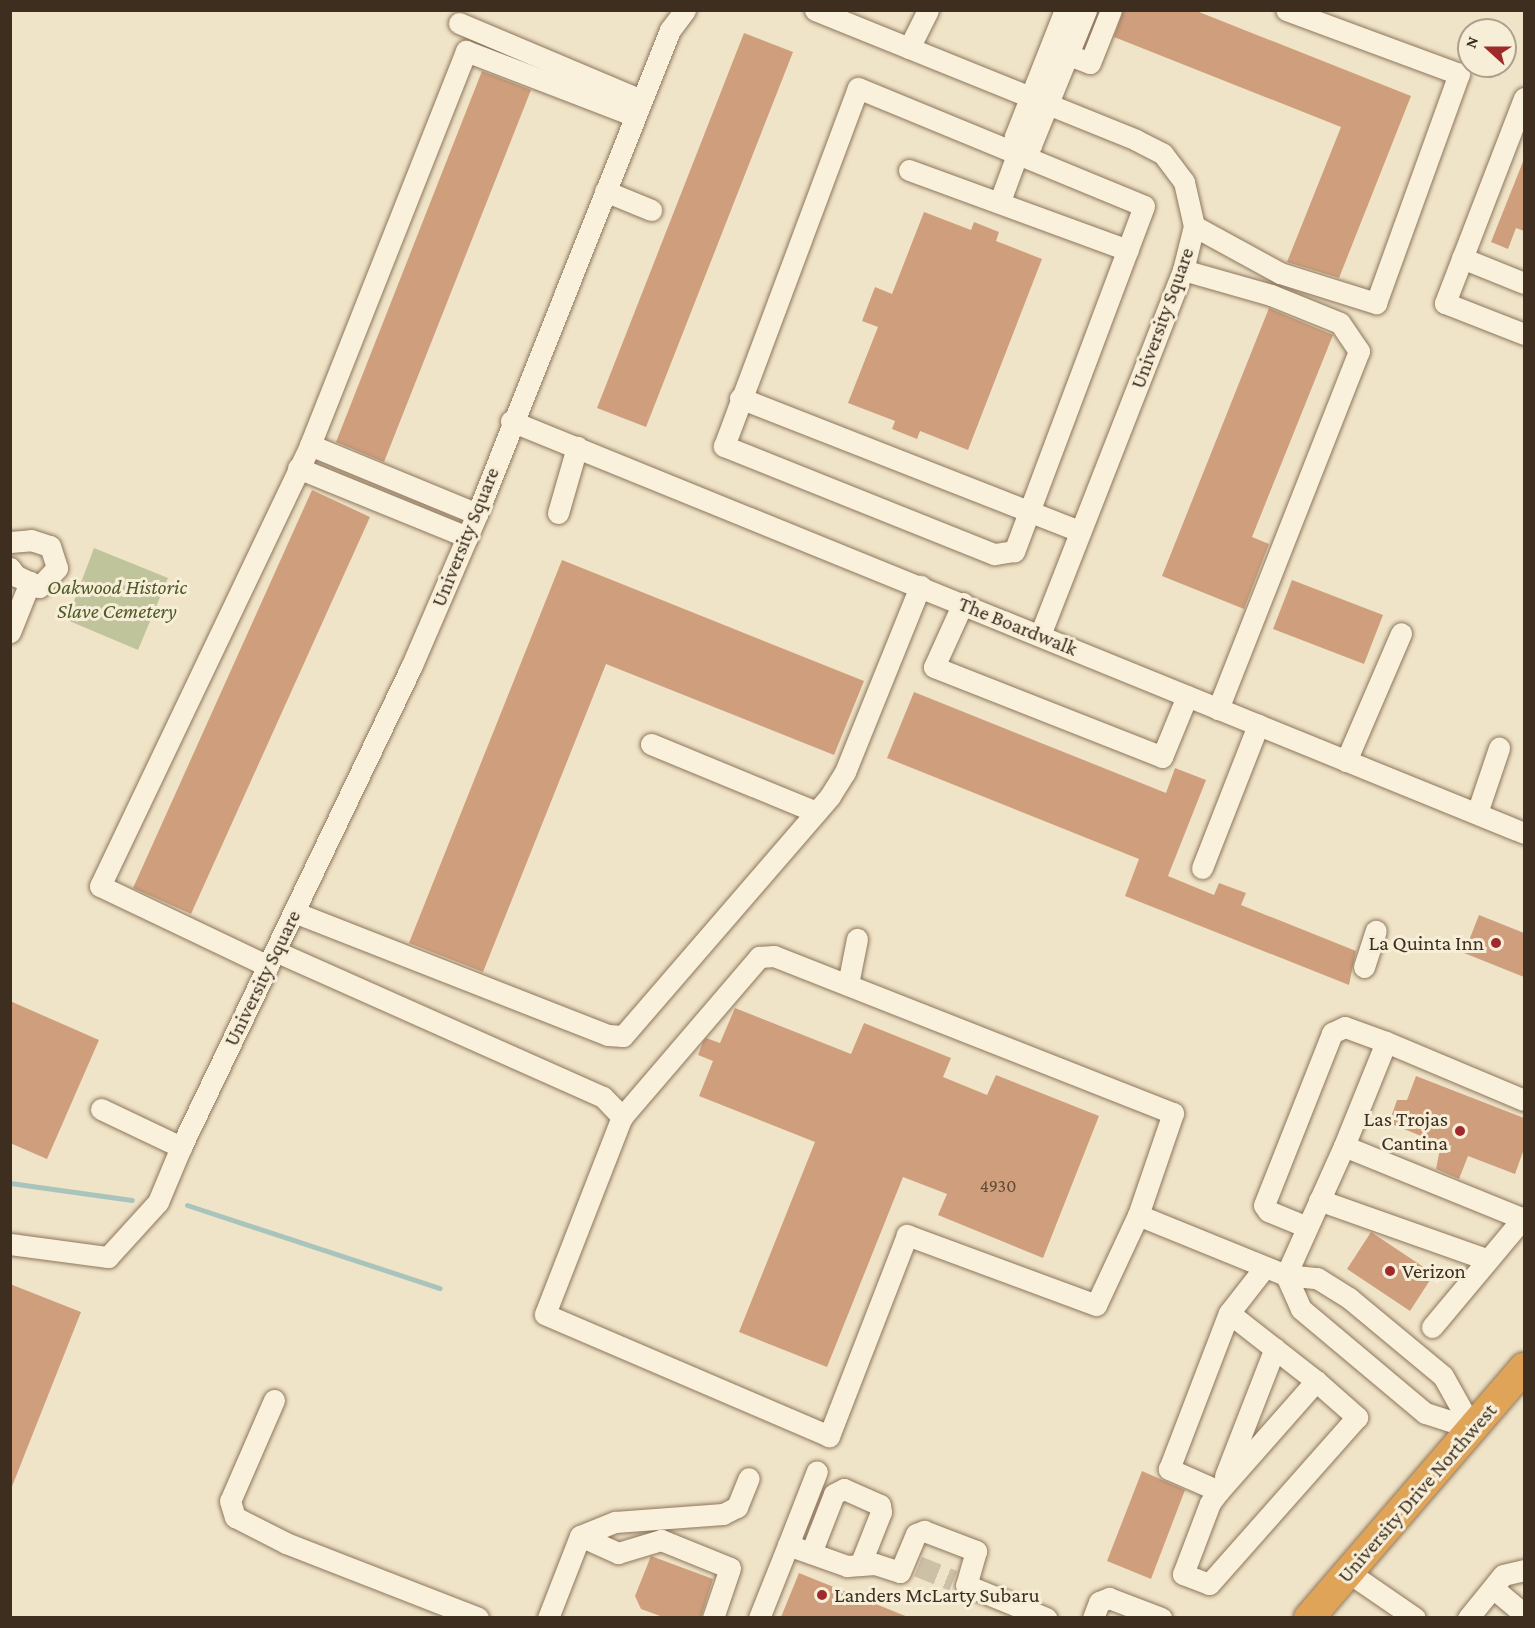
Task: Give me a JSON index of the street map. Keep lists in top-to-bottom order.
{
  "streets": {
    "highway": ["University Drive Northwest"],
    "street": ["University Square", "The Boardwalk"]
  },
  "crossings": [
    ["University Square", "The Boardwalk"]
  ],
  "parks": ["Oakwood Historic Slave Cemetery"],
  "places": [
    "La Quinta Inn",
    "Las Trojas Cantina",
    "Verizon",
    "Landers McLarty Subaru"
  ],
  "house_numbers": ["4930"],
  "north": "left"
}
